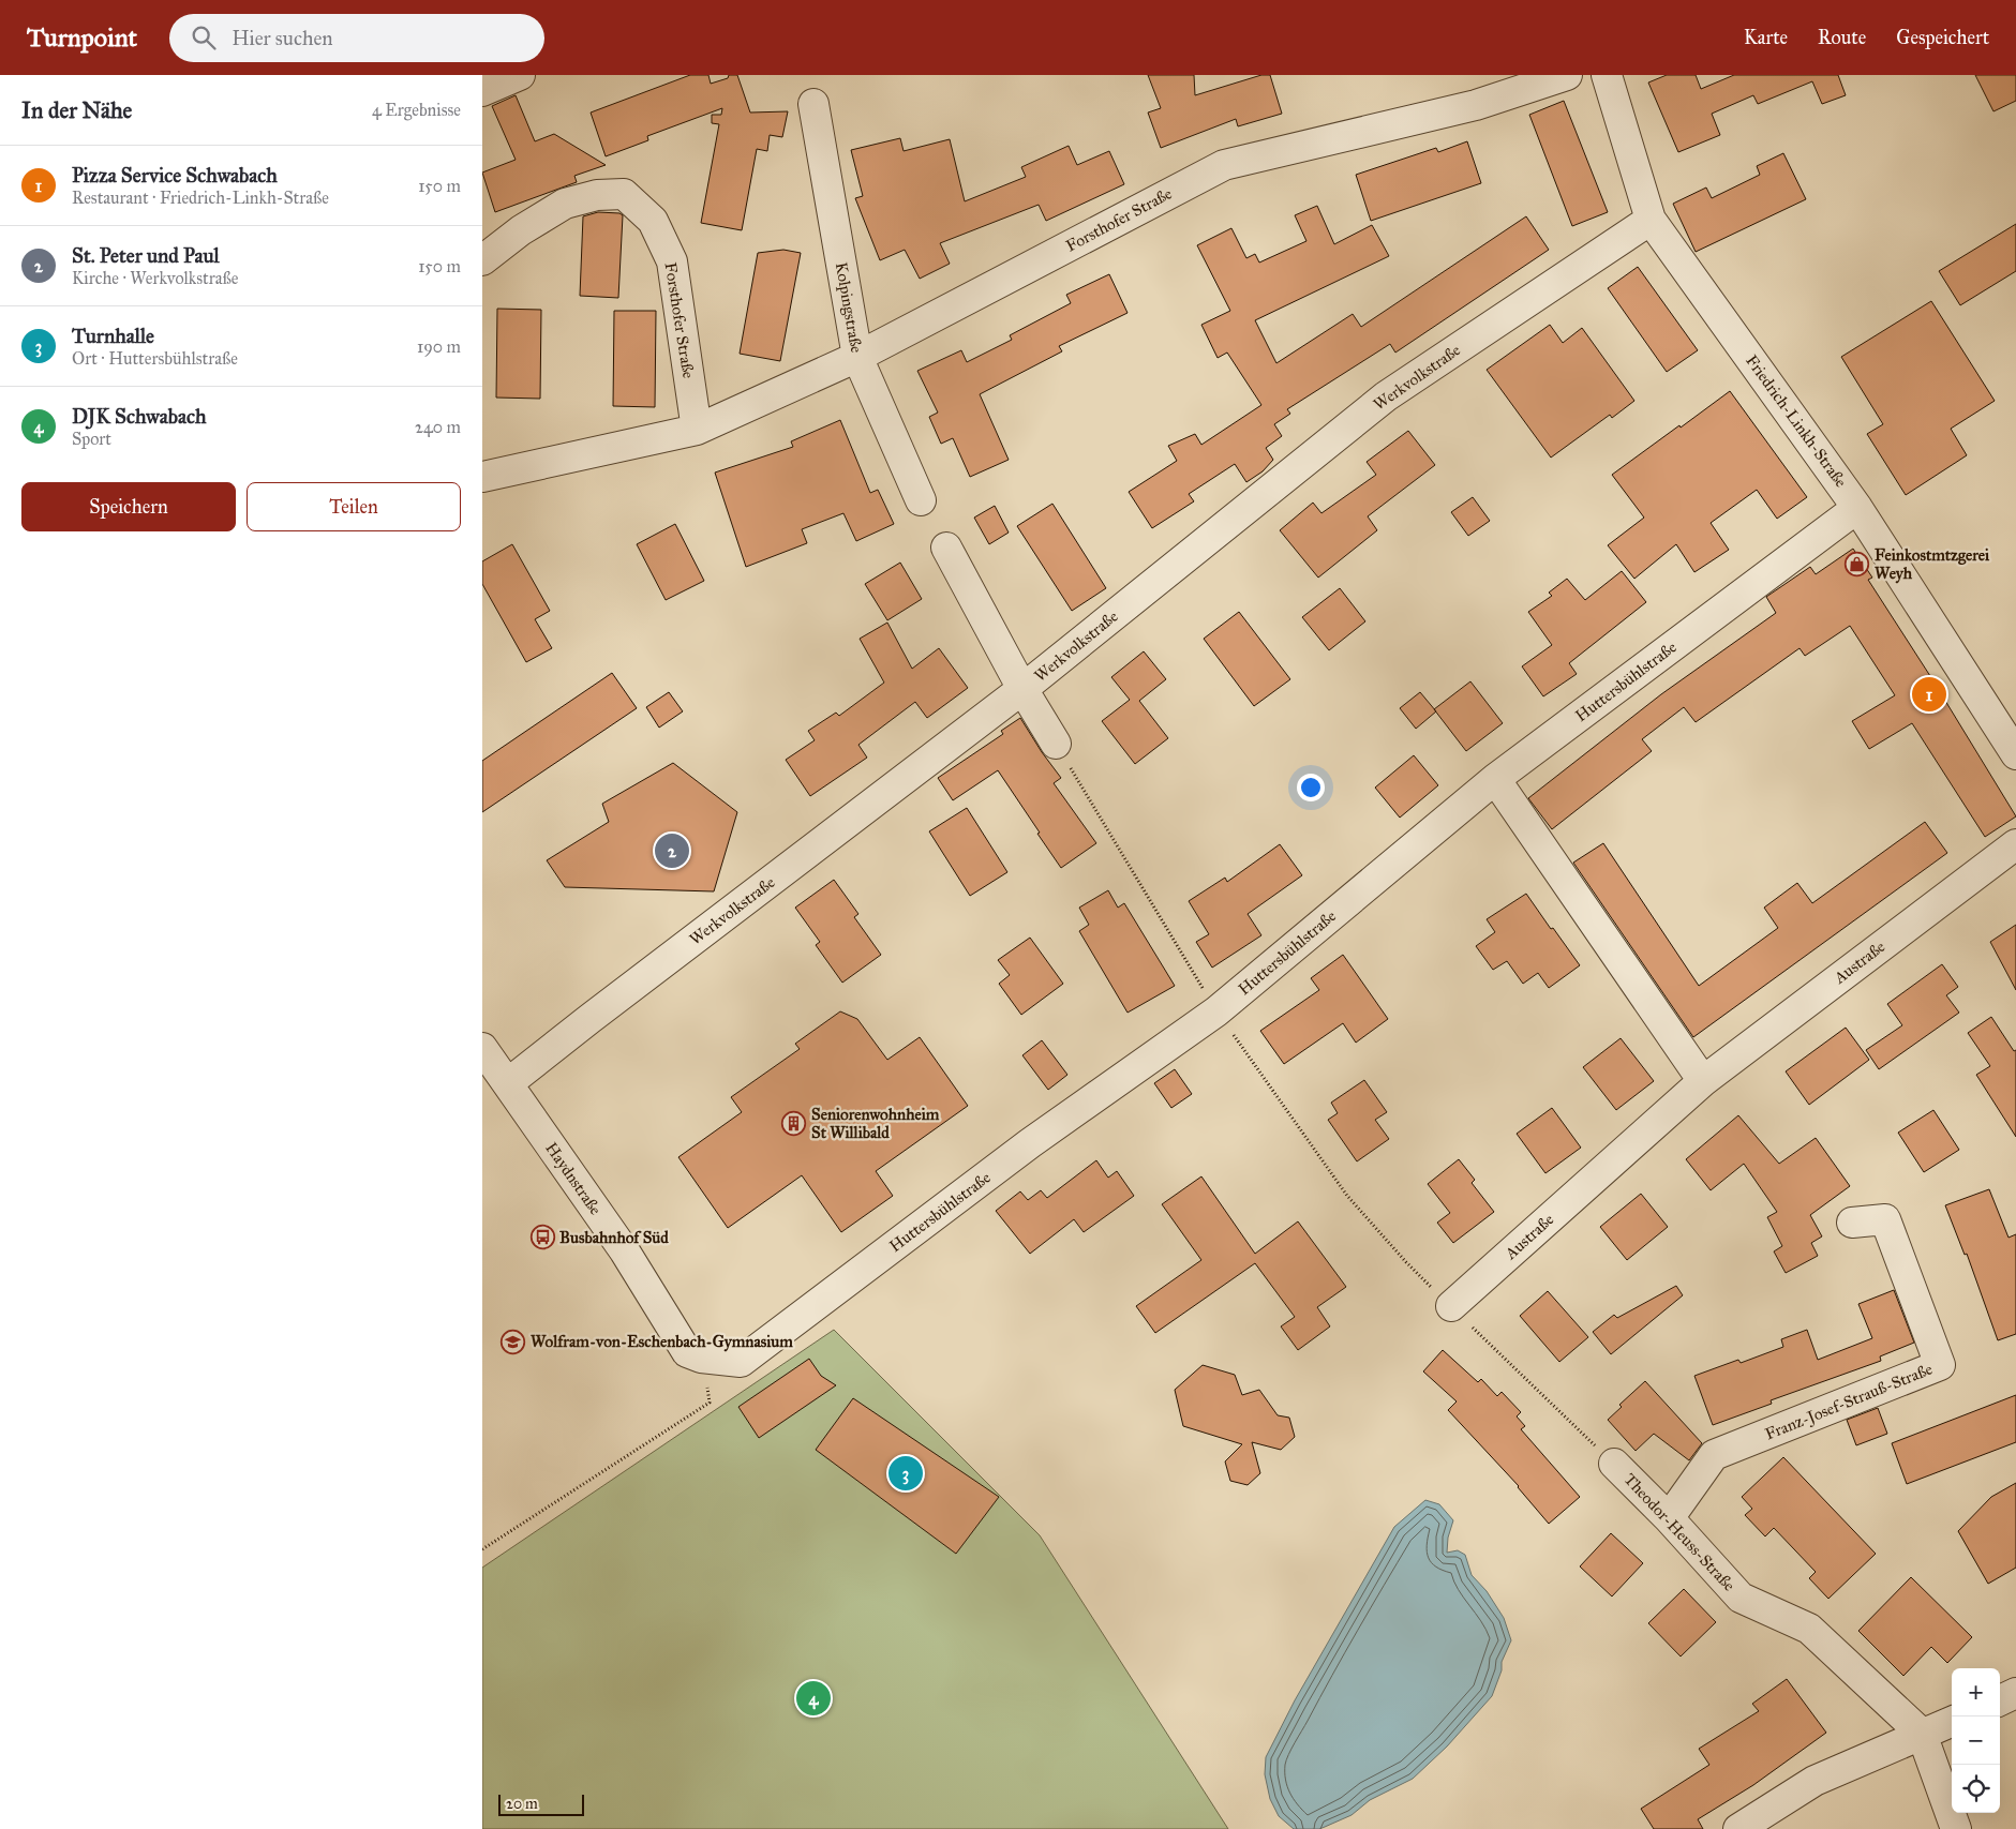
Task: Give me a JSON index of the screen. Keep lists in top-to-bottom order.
{
  "streets": {
    "street": [
      "Forsthofer Straße",
      "Kolpingstraße",
      "Werkvolkstraße",
      "Friedrich-Linkh-Straße",
      "Huttersbühlstraße",
      "Austraße",
      "Haydnstraße",
      "Franz-Josef-Strauß-Straße",
      "Theodor-Heuss-Straße"
    ]
  },
  "crossings": [
    ["Forsthofer Straße", "Kolpingstraße"],
    ["Werkvolkstraße", "Friedrich-Linkh-Straße"],
    ["Werkvolkstraße", "Haydnstraße"],
    ["Friedrich-Linkh-Straße", "Huttersbühlstraße"],
    ["Huttersbühlstraße", "Haydnstraße"],
    ["Franz-Josef-Strauß-Straße", "Theodor-Heuss-Straße"]
  ],
  "places": {
    "shop": ["Feinkostmtzgerei Weyh"],
    "building": ["Seniorenwohnheim St Willibald"],
    "bus stop": ["Busbahnhof Süd"],
    "school or university": ["Wolfram-von-Eschenbach-Gymnasium"]
  },
  "scale_bar": "20 m",
  "page": {
    "header": "Turnpoint",
    "search": "Hier suchen",
    "nav": ["Karte", "Route", "Gespeichert"],
    "heading": ["In der Nähe", "4 Ergebnisse"],
    "list": [
      {
        "mark": "1",
        "name": "Pizza Service Schwabach",
        "note": "Restaurant · Friedrich-Linkh-Straße",
        "value": "150 m"
      },
      {
        "mark": "2",
        "name": "St. Peter und Paul",
        "note": "Kirche · Werkvolkstraße",
        "value": "150 m"
      },
      {
        "mark": "3",
        "name": "Turnhalle",
        "note": "Ort · Huttersbühlstraße",
        "value": "190 m"
      },
      {
        "mark": "4",
        "name": "DJK Schwabach",
        "note": "Sport",
        "value": "240 m"
      }
    ],
    "buttons": ["Speichern", "Teilen"],
    "pins": [
      "1",
      "2",
      "3",
      "4"
    ],
    "map_buttons": ["+", "−"],
    "scale": "20 m"
  }
}
